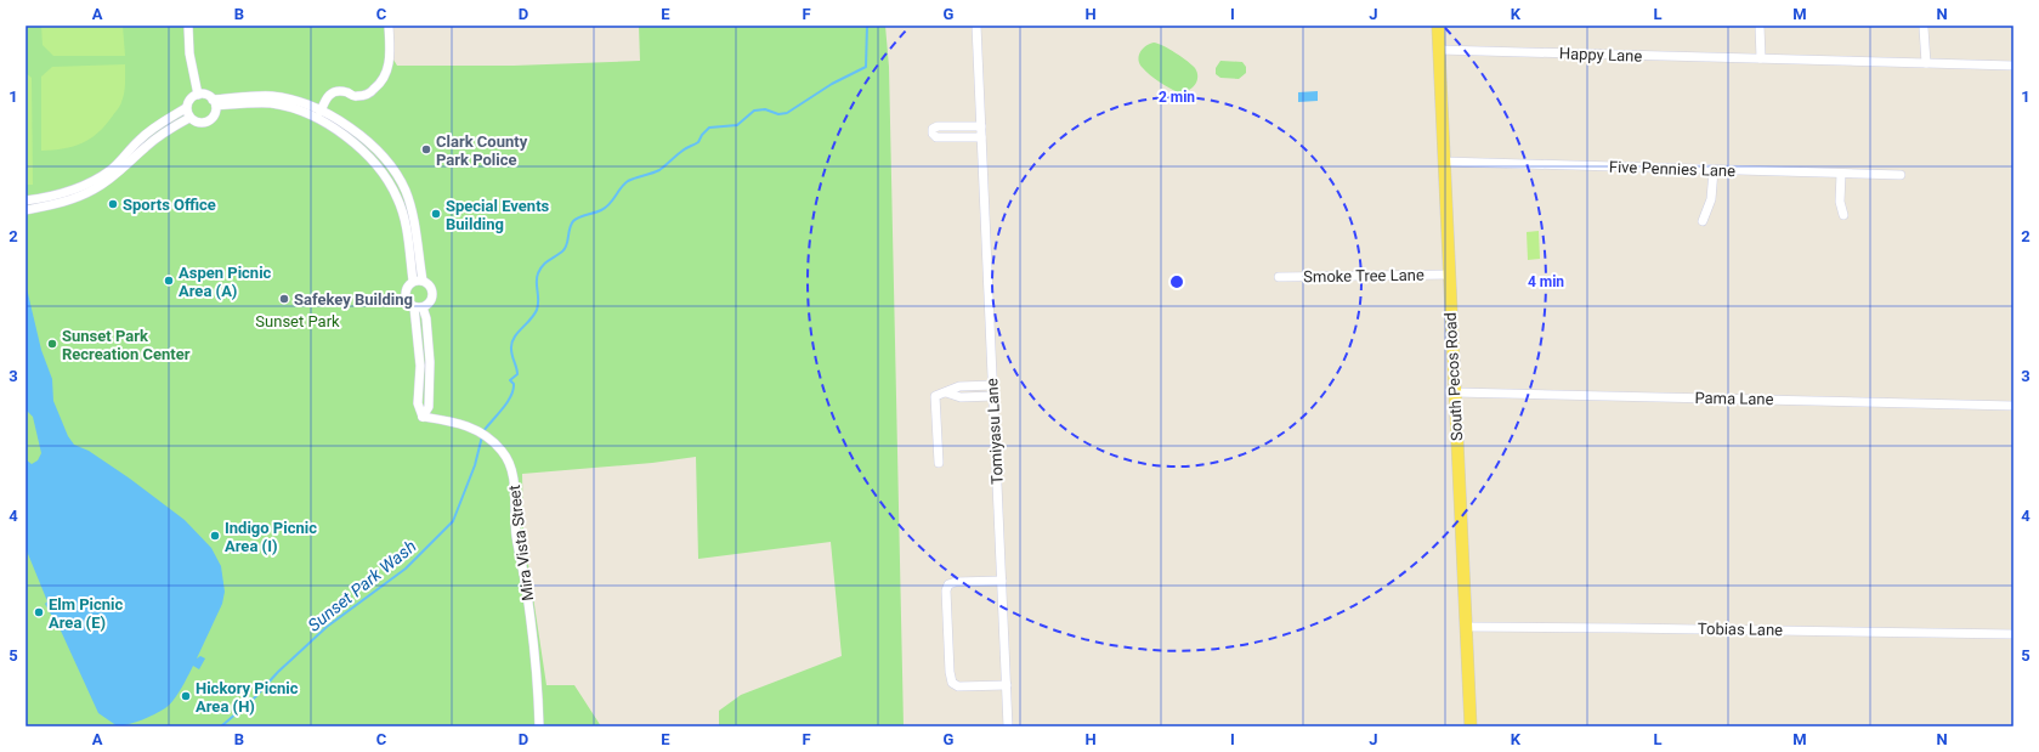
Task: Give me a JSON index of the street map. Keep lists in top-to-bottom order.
{
  "streets": {
    "main road": ["South Pecos Road"],
    "street": [
      "Happy Lane",
      "Five Pennies Lane",
      "Smoke Tree Lane",
      "Pama Lane",
      "Tomiyasu Lane",
      "Mira Vista Street",
      "Tobias Lane"
    ]
  },
  "crossings": [
    ["Happy Lane", "South Pecos Road"],
    ["Five Pennies Lane", "South Pecos Road"],
    ["Smoke Tree Lane", "South Pecos Road"],
    ["South Pecos Road", "Pama Lane"],
    ["South Pecos Road", "Tobias Lane"]
  ],
  "water": ["Sunset Park Wash"],
  "parks": ["Sunset Park"],
  "places": [
    "Clark County Park Police",
    "Sports Office",
    "Special Events Building",
    "Aspen Picnic Area (A)",
    "Safekey Building",
    "Sunset Park Recreation Center",
    "Indigo Picnic Area (I)",
    "Elm Picnic Area (E)",
    "Hickory Picnic Area (H)"
  ],
  "grid": {
    "columns": [
      "A",
      "B",
      "C",
      "D",
      "E",
      "F",
      "G",
      "H",
      "I",
      "J",
      "K",
      "L",
      "M",
      "N"
    ],
    "rows": [
      "1",
      "2",
      "3",
      "4",
      "5"
    ]
  },
  "rings": ["2 min", "4 min"]
}
